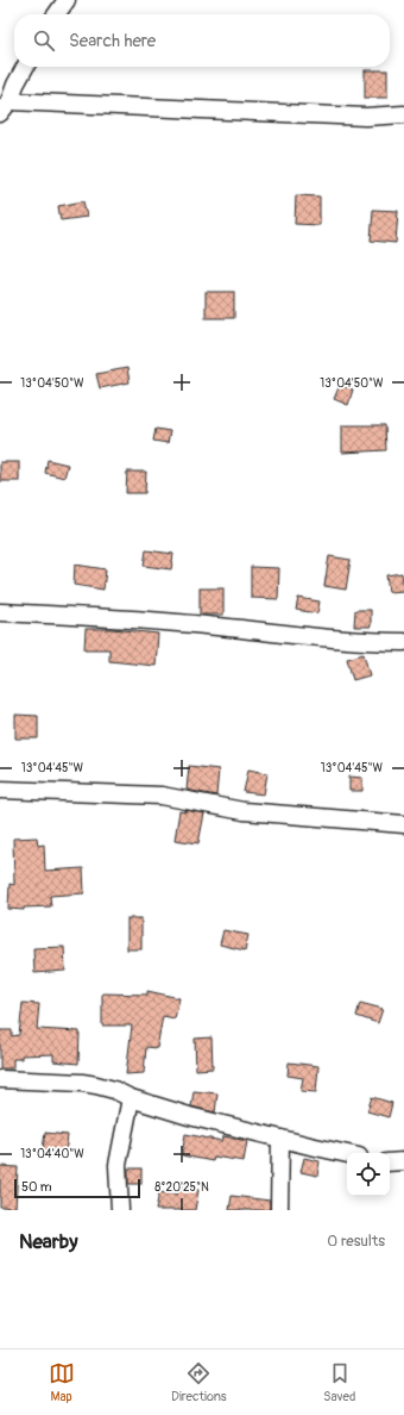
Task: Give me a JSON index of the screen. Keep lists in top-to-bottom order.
{
  "scale_bar": "50 m",
  "page": {
    "search": "Search here",
    "scale": "50 m",
    "heading": ["Nearby", "0 results"],
    "nav": ["Map", "Directions", "Saved"]
  },
  "coordinates": [
    "13°04'50\"W",
    "13°04'45\"W",
    "13°04'40\"W",
    "8°20'25\"N"
  ]
}
